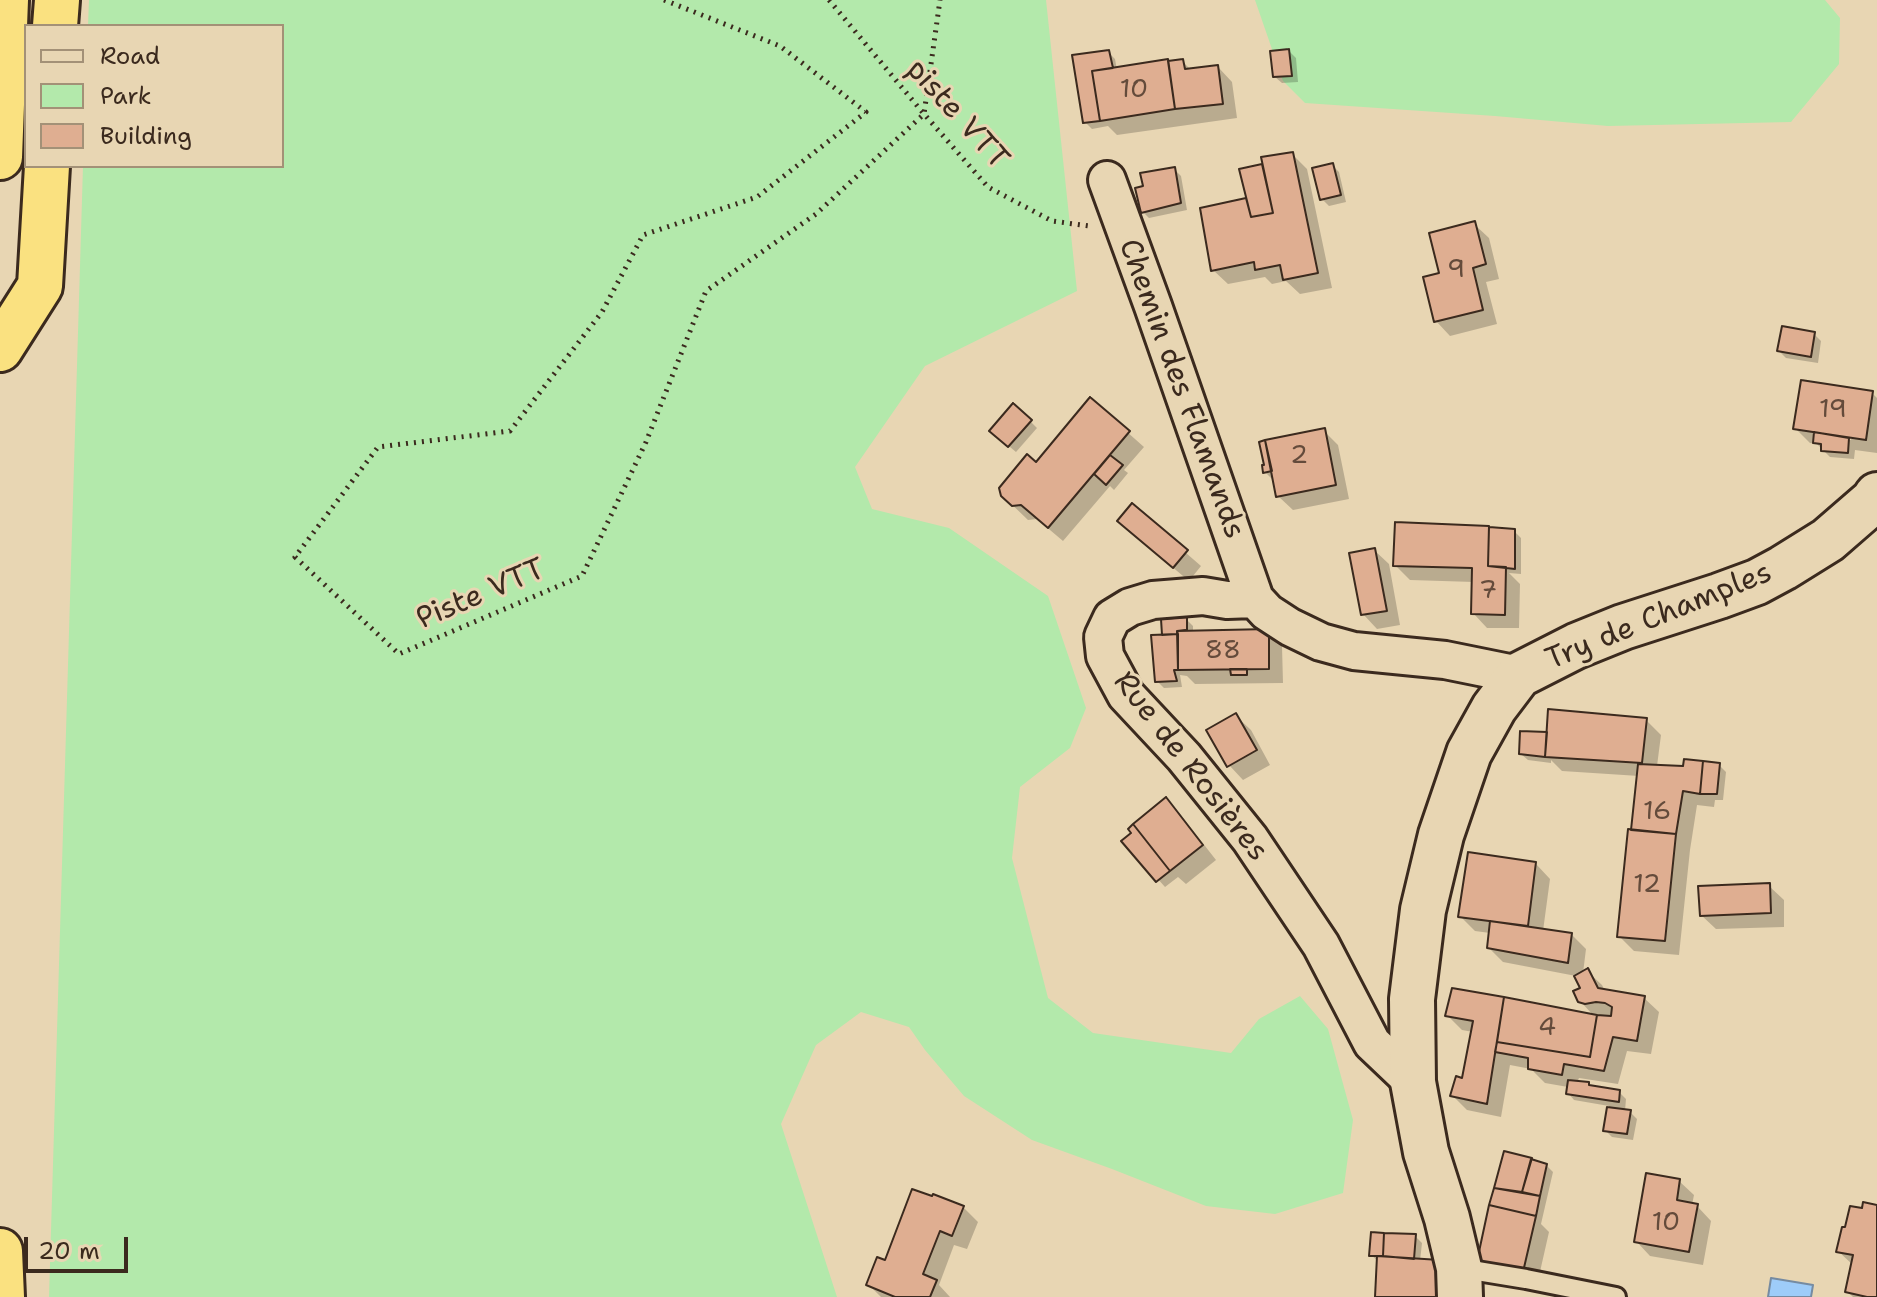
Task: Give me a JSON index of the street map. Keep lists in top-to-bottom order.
{
  "streets": {
    "street": ["Chemin des Flamands", "Try de Champles", "Rue de Rosières"],
    "path": ["piste VTT", "Piste VTT"]
  },
  "crossings": [
    ["piste VTT", "Chemin des Flamands"],
    ["piste VTT", "Piste VTT"],
    ["Chemin des Flamands", "Rue de Rosières"],
    ["Try de Champles", "Rue de Rosières"]
  ],
  "house_numbers": [
    "10",
    "9",
    "19",
    "2",
    "7",
    "88",
    "16",
    "12",
    "4",
    "10"
  ],
  "legend": ["Road", "Park", "Building"],
  "scale_bar": "20 m"
}
